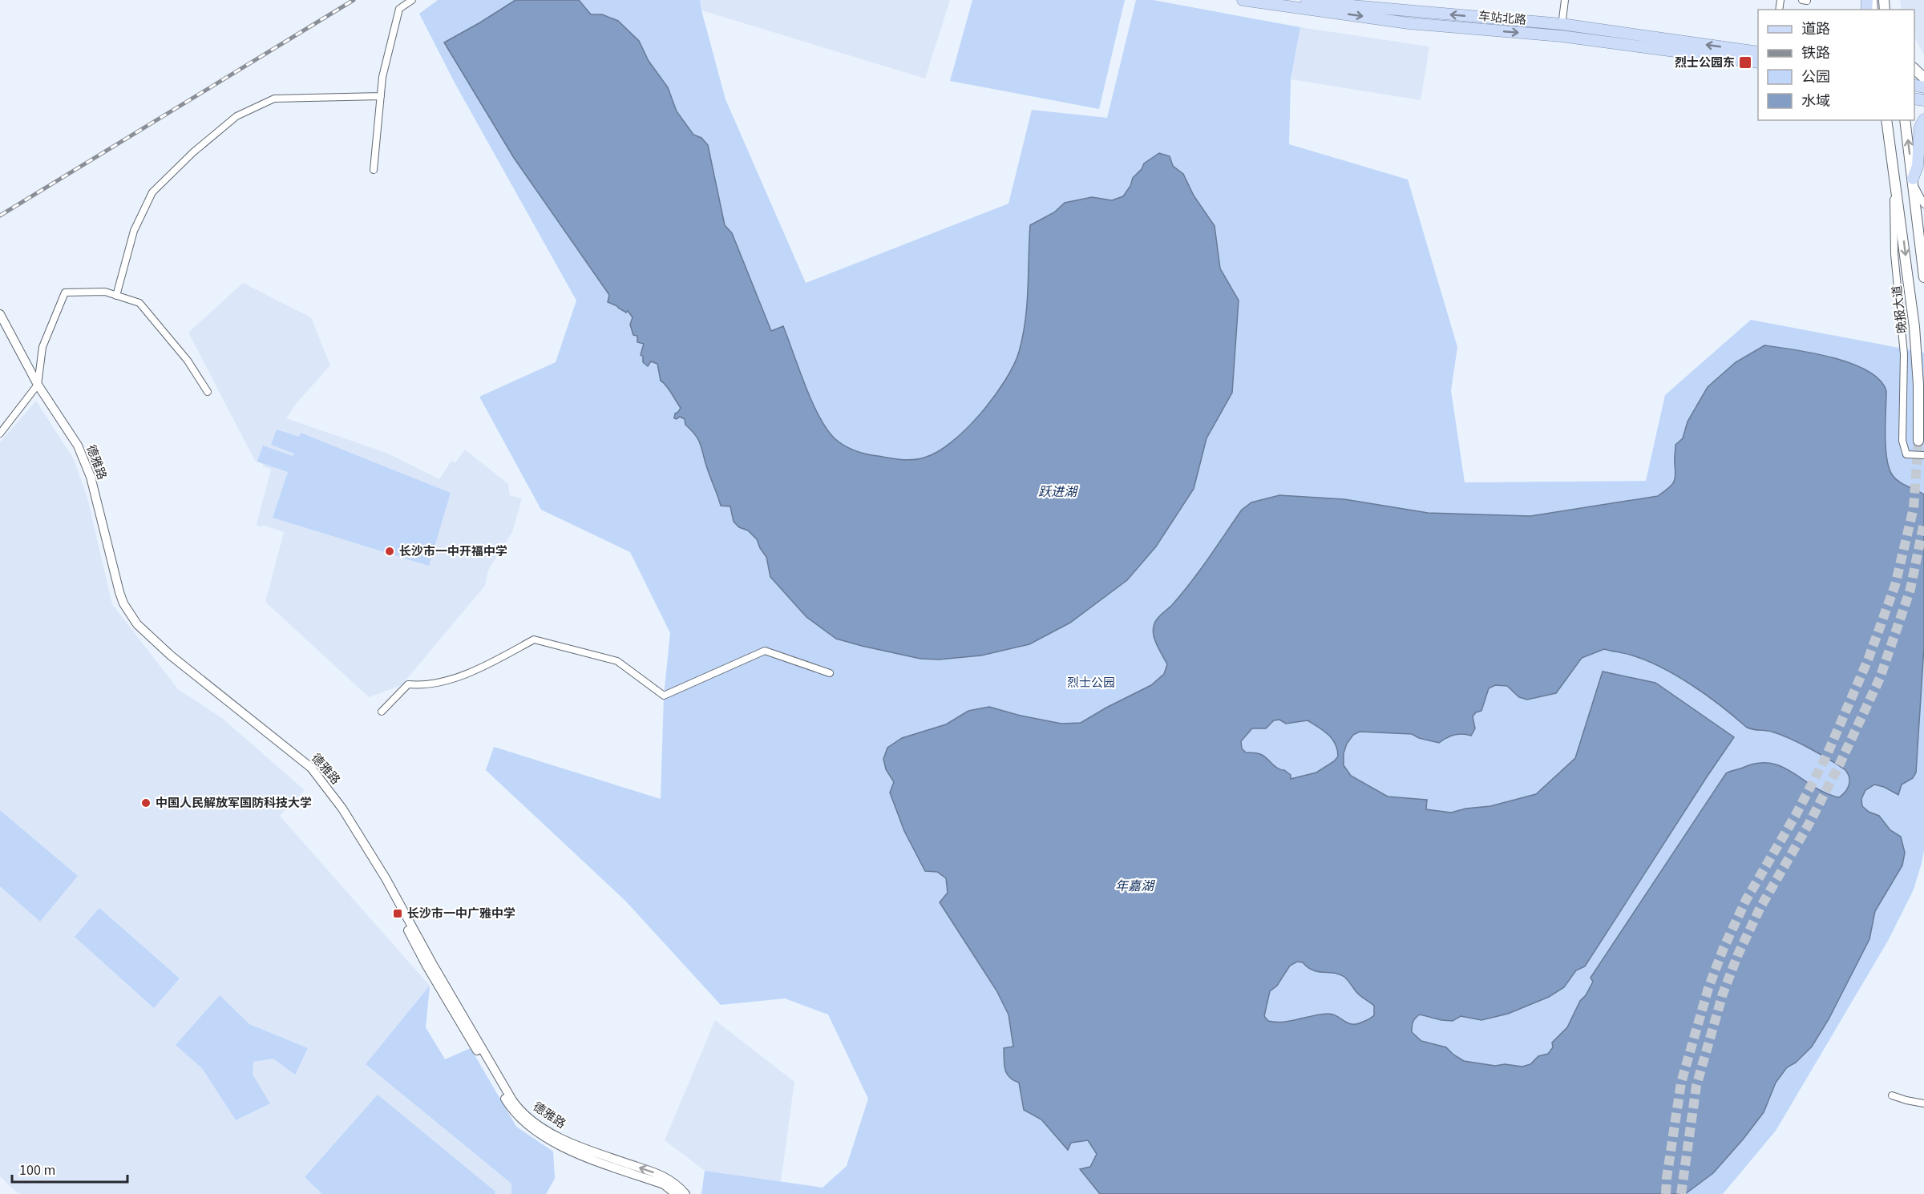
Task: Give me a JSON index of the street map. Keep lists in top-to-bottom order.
{
  "streets": {
    "main road": ["车站北路", "晚报大道"],
    "street": ["德雅路"]
  },
  "water": ["跃进湖", "年嘉湖"],
  "parks": ["烈士公园"],
  "places": {
    "transit": ["烈士公园东", "长沙市一中广雅中学"],
    "other": ["长沙市一中开福中学", "中国人民解放军国防科技大学"]
  },
  "legend": [
    "道路",
    "铁路",
    "公园",
    "水域"
  ],
  "scale_bar": "100 m"
}
